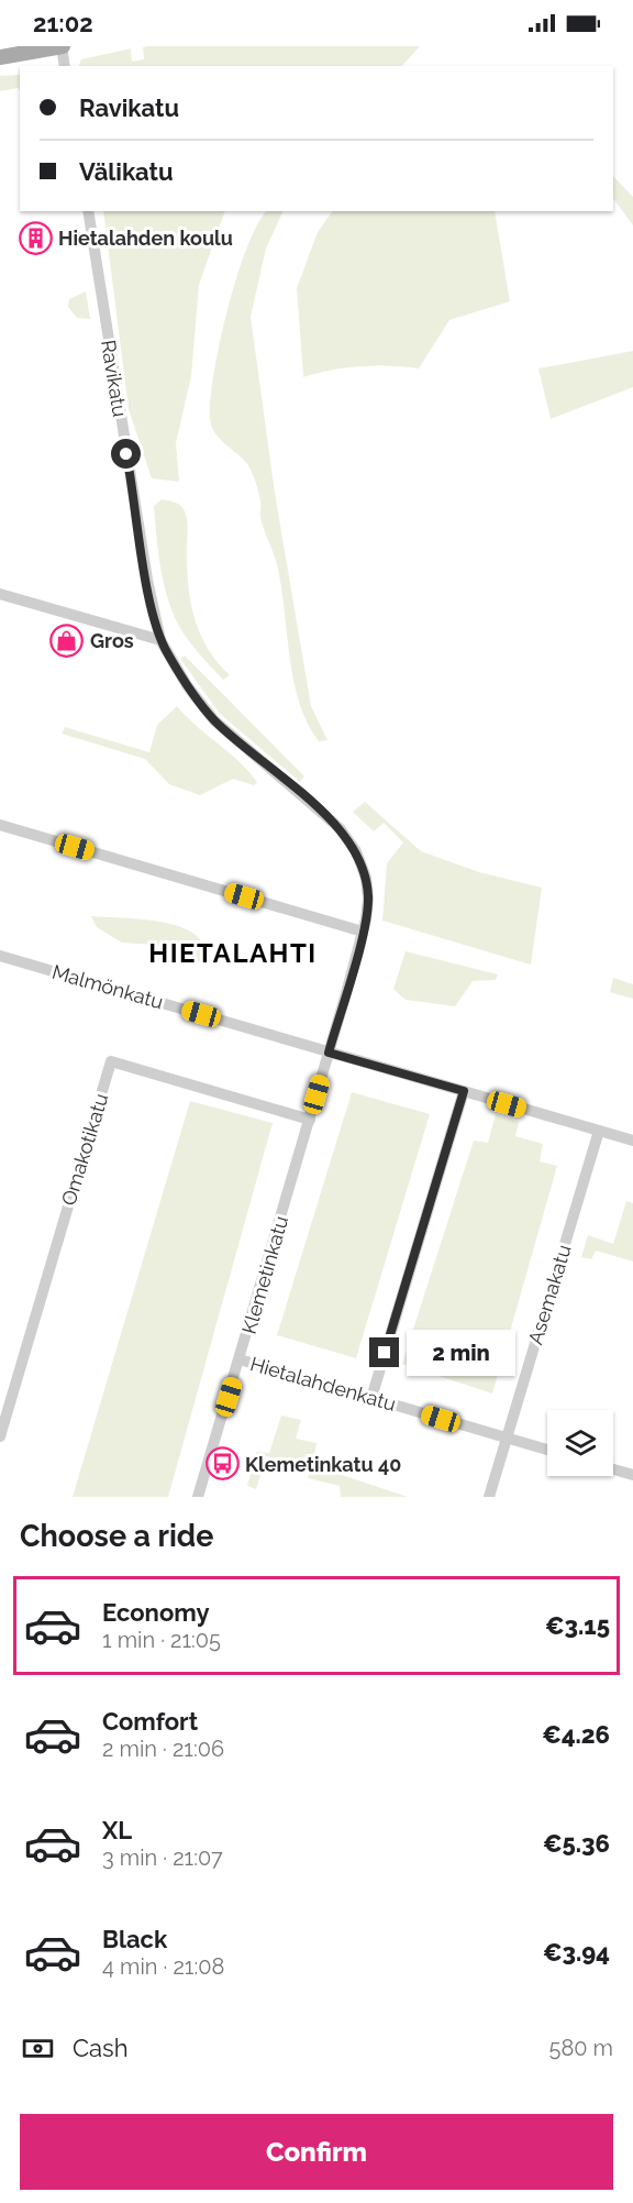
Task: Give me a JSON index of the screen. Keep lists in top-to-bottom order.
{
  "streets": {
    "street": [
      "Ravikatu",
      "Malmönkatu",
      "Omakotikatu",
      "Klemetinkatu",
      "Asemakatu",
      "Hietalahdenkatu"
    ]
  },
  "crossings": [
    ["Ravikatu", "Malmönkatu"],
    ["Ravikatu", "Klemetinkatu"],
    ["Malmönkatu", "Klemetinkatu"],
    ["Malmönkatu", "Asemakatu"],
    ["Omakotikatu", "Klemetinkatu"],
    ["Klemetinkatu", "Hietalahdenkatu"],
    ["Asemakatu", "Hietalahdenkatu"]
  ],
  "districts": ["HIETALAHTI"],
  "places": {
    "building": ["Hietalahden koulu"],
    "shop": ["Gros"],
    "bus stop": ["Klemetinkatu 40"]
  },
  "page": {
    "status": "21:02",
    "banner": ["Ravikatu", "Välikatu"],
    "bubble": "2 min",
    "heading": "Choose a ride",
    "list": [
      {
        "name": "Economy",
        "note": "1 min · 21:05",
        "value": "€3.15"
      },
      {
        "name": "Comfort",
        "note": "2 min · 21:06",
        "value": "€4.26"
      },
      {
        "name": "XL",
        "note": "3 min · 21:07",
        "value": "€5.36"
      },
      {
        "name": "Black",
        "note": "4 min · 21:08",
        "value": "€3.94"
      }
    ],
    "pay": ["Cash", "580 m"],
    "buttons": "Confirm"
  }
}
